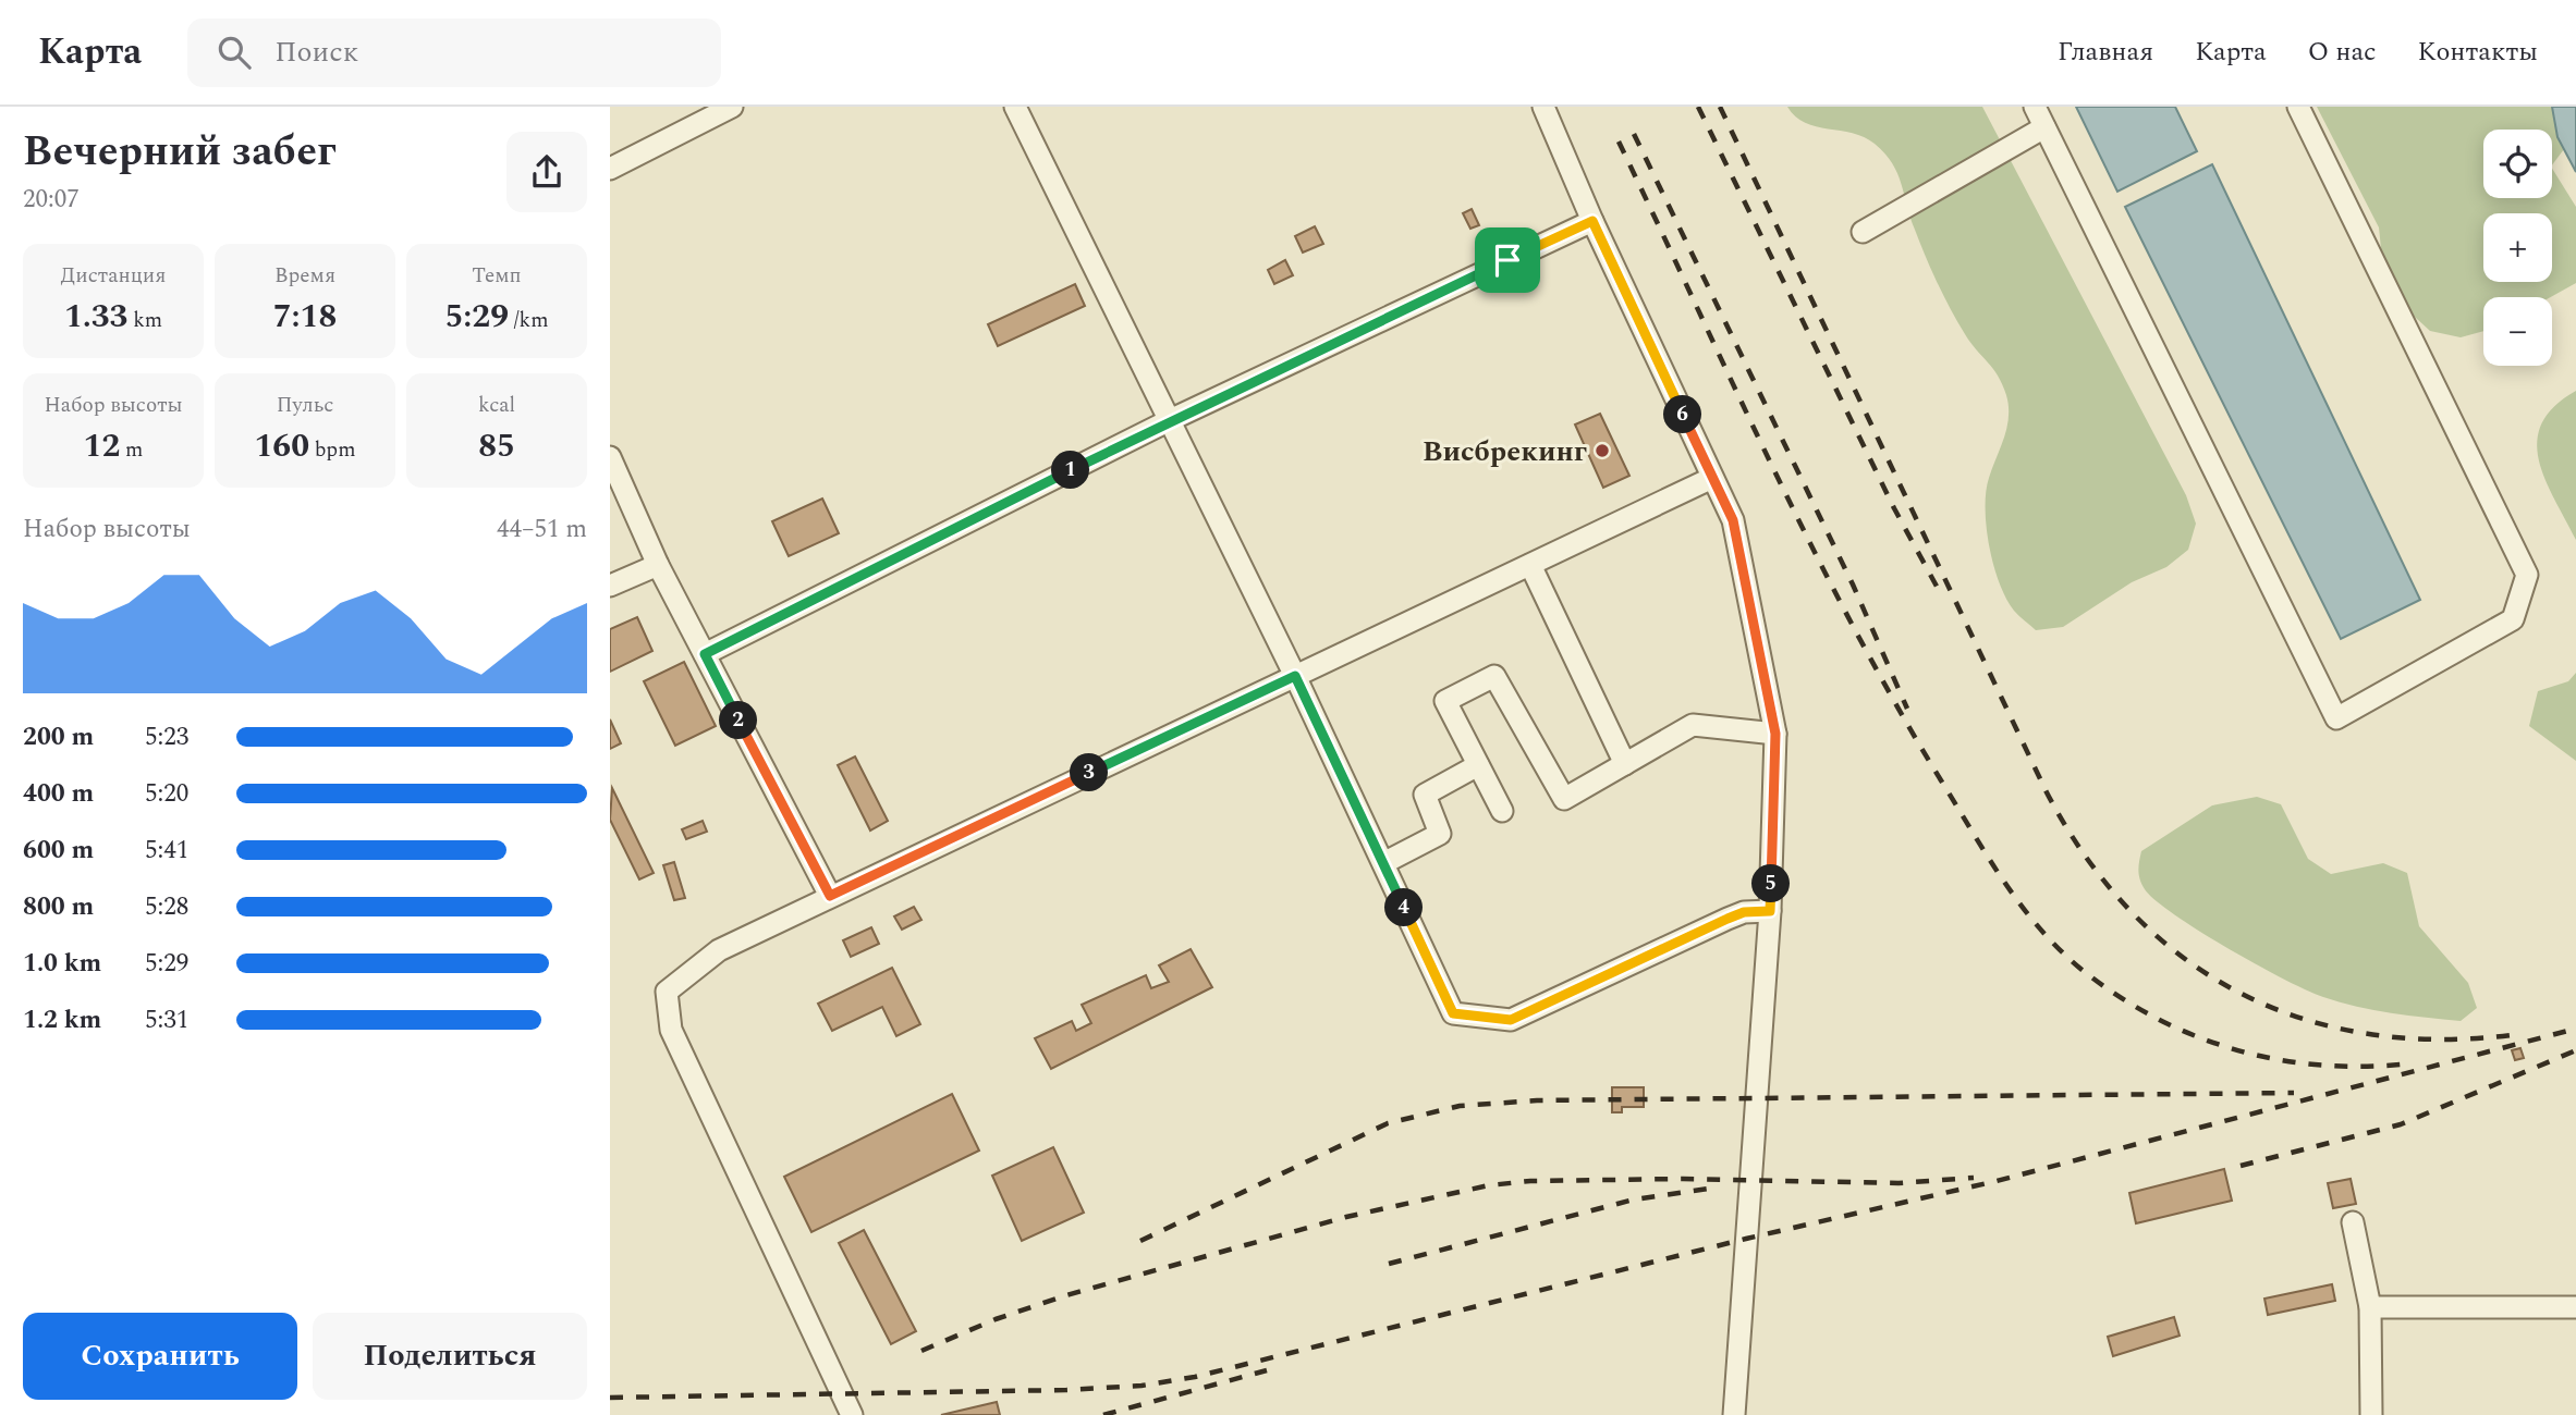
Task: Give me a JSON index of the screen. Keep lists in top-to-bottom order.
{
  "places": ["Висбрекинг"],
  "page": {
    "header": "Карта",
    "search": "Поиск",
    "nav": [
      "Главная",
      "Карта",
      "О нас",
      "Контакты"
    ],
    "heading": ["Вечерний забег", "20:07"],
    "map_buttons": ["+", "−"],
    "stats": [
      ["Дистанция", "1.33 km"],
      ["Время", "7:18"],
      ["Темп", "5:29 /km"],
      ["Набор высоты", "12 m"],
      ["Пульс", "160 bpm"],
      ["kcal", "85"]
    ],
    "pins": [
      "6",
      "1",
      "2",
      "3",
      "5",
      "4"
    ],
    "chart": ["Набор высоты", "44–51 m"],
    "list": [
      {
        "name": "200 m",
        "note": "5:23"
      },
      {
        "name": "400 m",
        "note": "5:20"
      },
      {
        "name": "600 m",
        "note": "5:41"
      },
      {
        "name": "800 m",
        "note": "5:28"
      },
      {
        "name": "1.0 km",
        "note": "5:29"
      },
      {
        "name": "1.2 km",
        "note": "5:31"
      }
    ],
    "buttons": ["Сохранить", "Поделиться"]
  }
}
